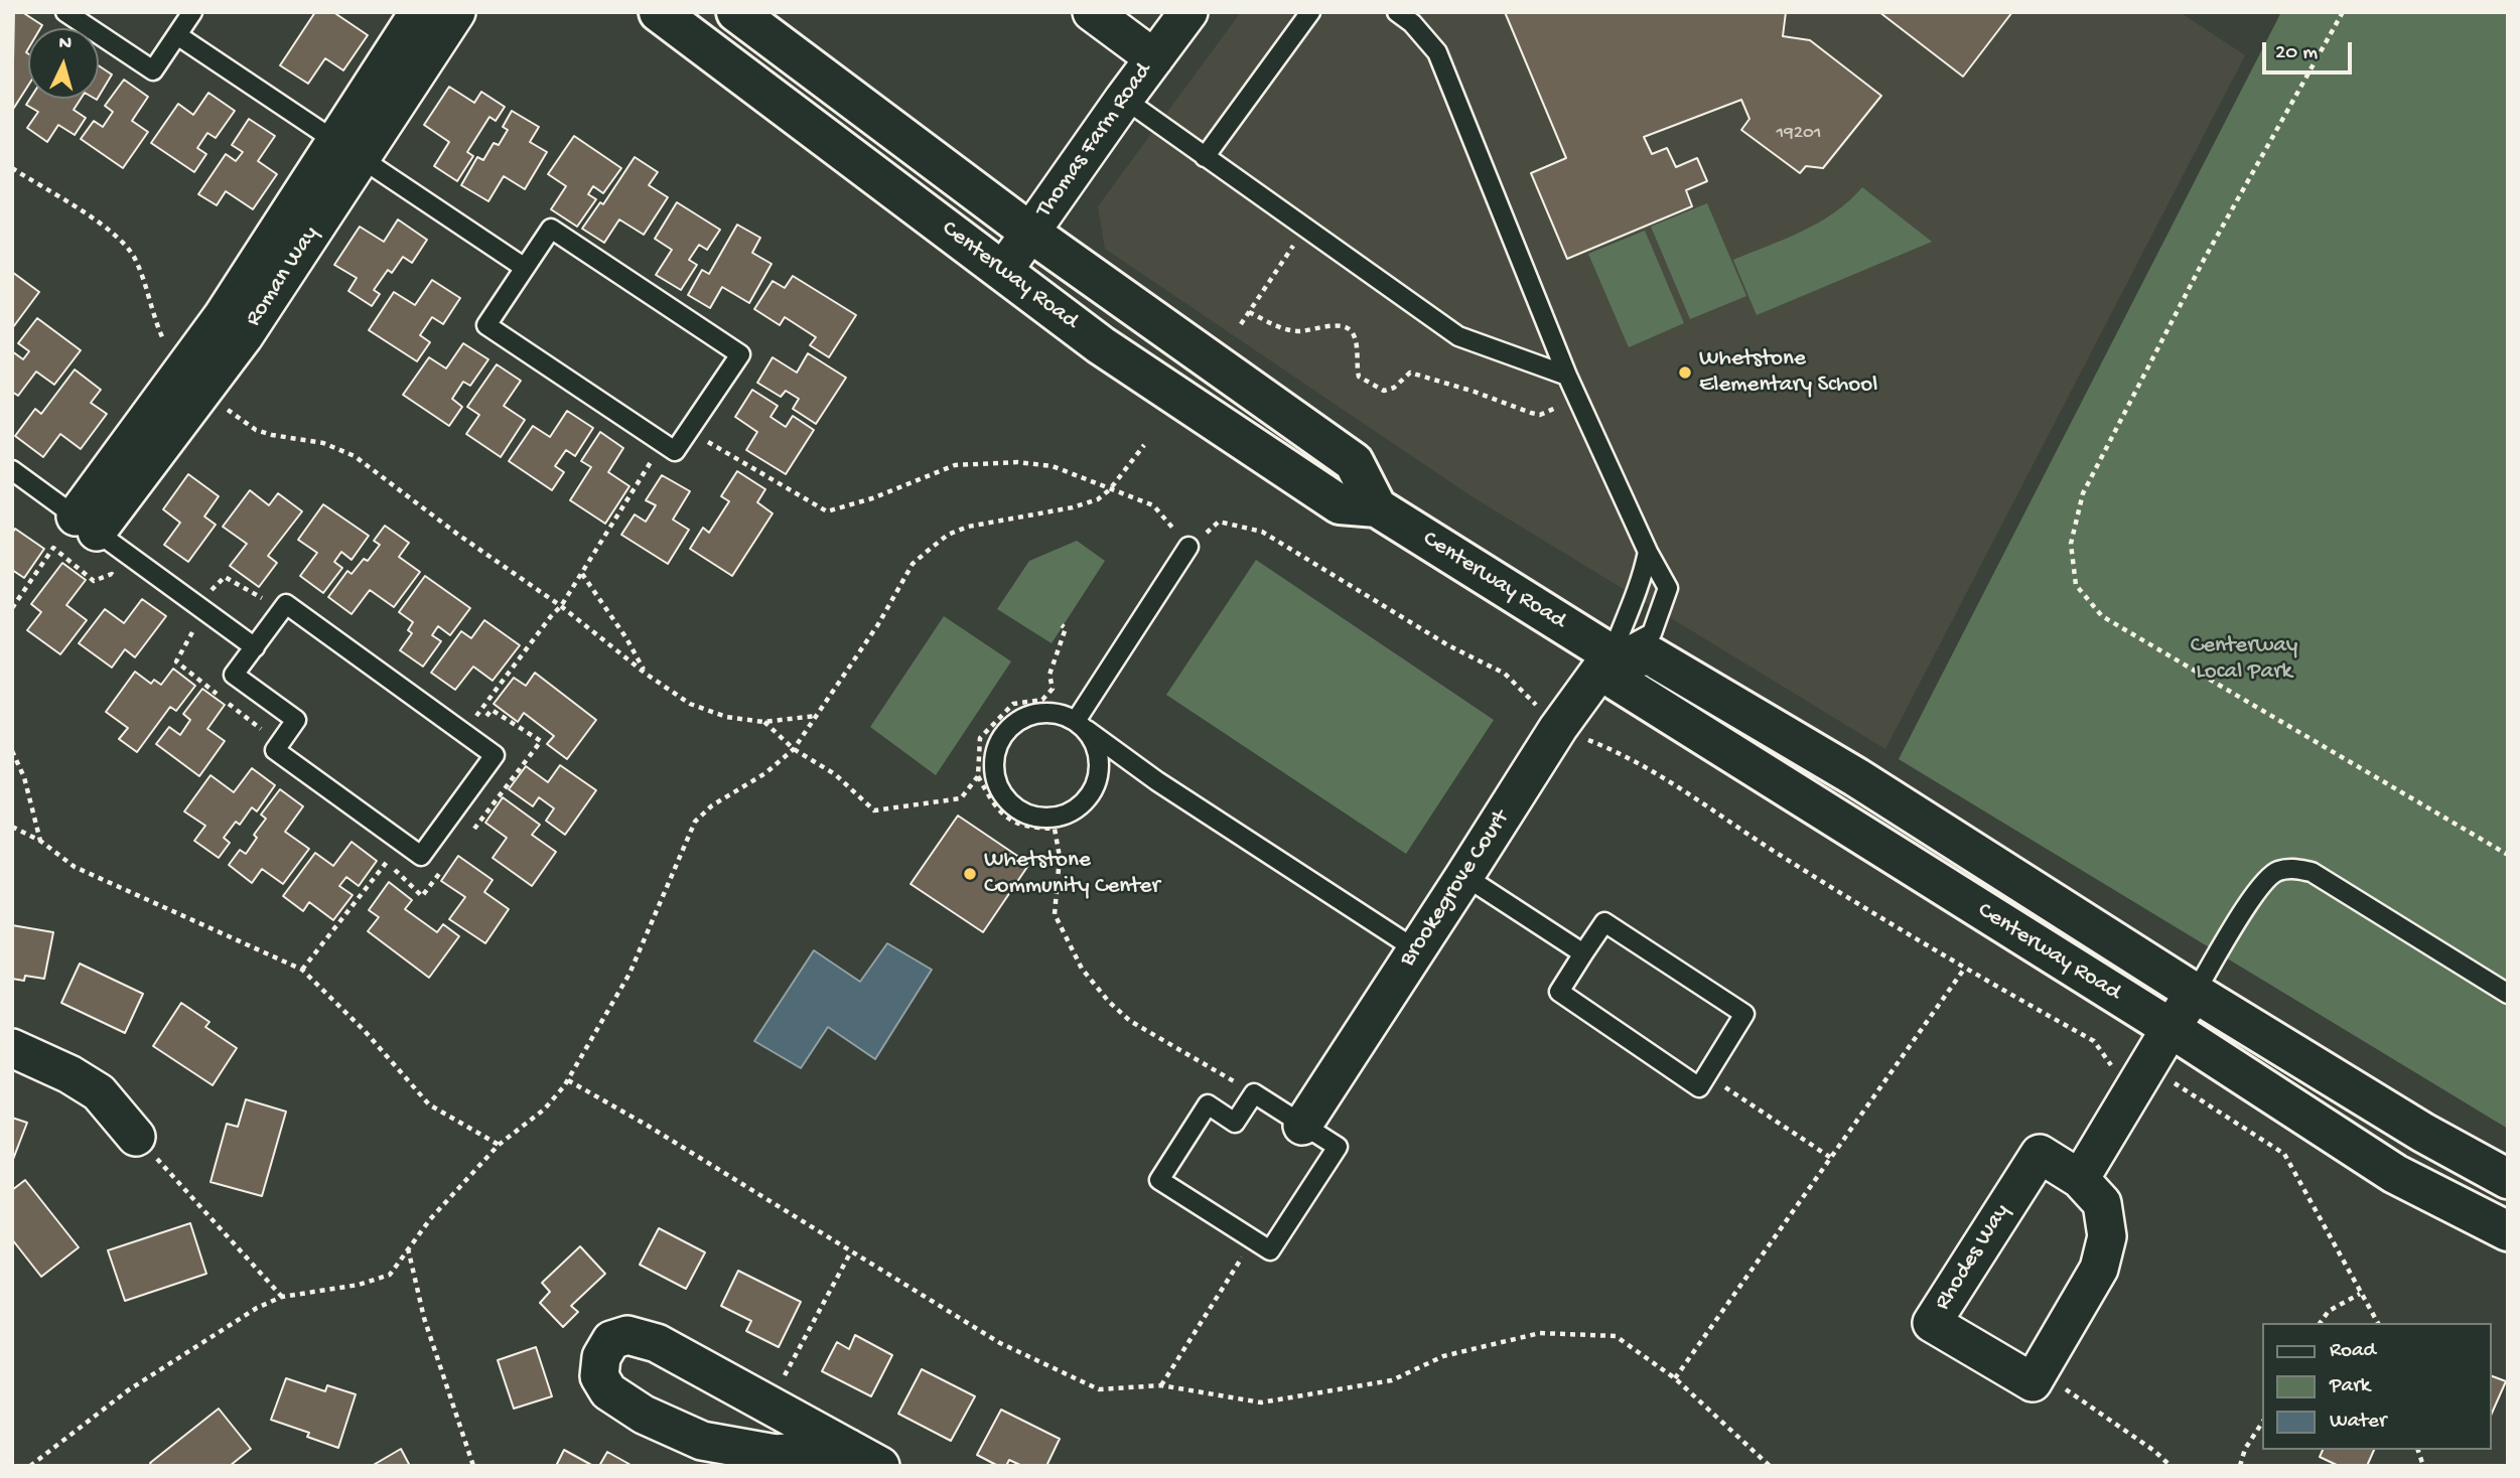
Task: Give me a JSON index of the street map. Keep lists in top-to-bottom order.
{
  "streets": {
    "street": [
      "Thomas Farm Road",
      "Centerway Road",
      "Roman Way",
      "Brookegrove Court",
      "Rhodes Way"
    ]
  },
  "crossings": [
    ["Thomas Farm Road", "Centerway Road"],
    ["Centerway Road", "Brookegrove Court"]
  ],
  "parks": ["Centerway Local Park"],
  "places": ["Whetstone Elementary School", "Whetstone Community Center"],
  "house_numbers": ["19201"],
  "legend": ["Road", "Park", "Water"],
  "scale_bar": "20 m",
  "north": "top"
}
